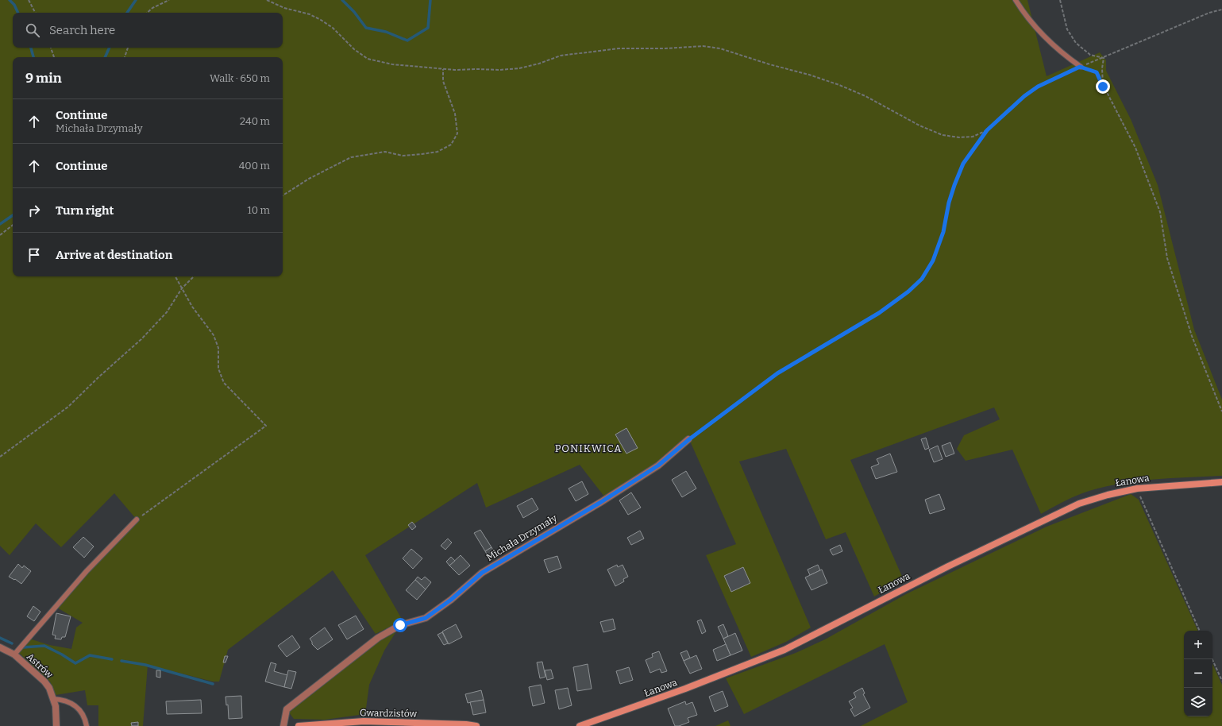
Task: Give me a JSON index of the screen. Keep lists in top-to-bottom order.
{
  "streets": {
    "street": [
      "Łanowa",
      "Michała Drzymały",
      "Astrów",
      "Gwardzistów"
    ]
  },
  "districts": ["PONIKWICA"],
  "page": {
    "search": "Search here",
    "heading": ["9 min", "Walk · 650 m"],
    "list": [
      ["Continue", "Michała Drzymały", "240 m"],
      ["Continue", "400 m"],
      ["Turn right", "10 m"],
      "Arrive at destination"
    ],
    "map_buttons": ["+", "−"]
  }
}
